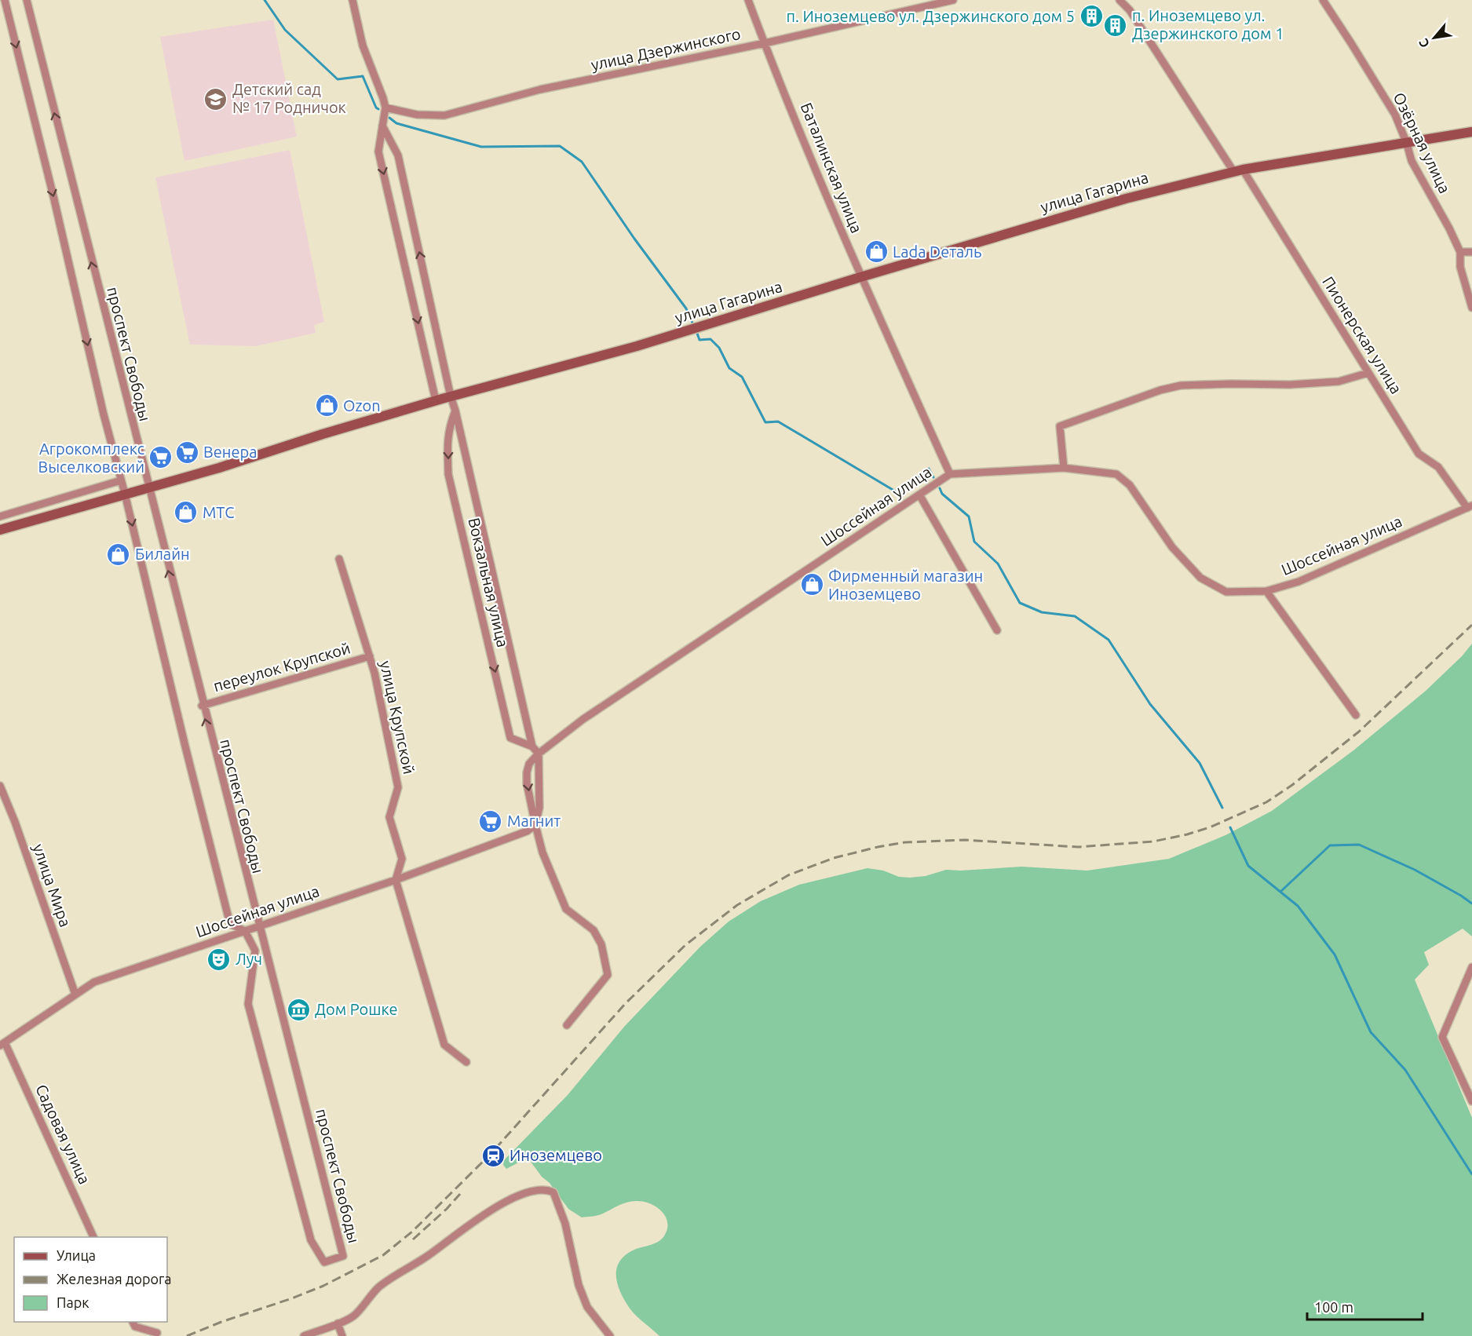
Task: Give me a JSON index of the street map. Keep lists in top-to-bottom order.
{
  "streets": {
    "main road": ["улица Гагарина"],
    "street": [
      "улица Дзержинского",
      "Озёрная улица",
      "Баталинская улица",
      "Пионерская улица",
      "проспект Свободы",
      "Шоссейная улица",
      "Вокзальная улица",
      "переулок Крупской",
      "улица Крупской",
      "улица Мира",
      "Садовая улица"
    ]
  },
  "crossings": [
    ["улица Дзержинского", "Баталинская улица"],
    ["Озёрная улица", "улица Гагарина"],
    ["Баталинская улица", "улица Гагарина"],
    ["Баталинская улица", "Шоссейная улица"],
    ["улица Гагарина", "Пионерская улица"],
    ["улица Гагарина", "проспект Свободы"],
    ["улица Гагарина", "Вокзальная улица"],
    ["Пионерская улица", "Шоссейная улица"],
    ["проспект Свободы", "Шоссейная улица"],
    ["проспект Свободы", "переулок Крупской"],
    ["Шоссейная улица", "Вокзальная улица"],
    ["Шоссейная улица", "улица Крупской"],
    ["Шоссейная улица", "улица Мира"],
    ["Шоссейная улица", "Садовая улица"],
    ["переулок Крупской", "улица Крупской"]
  ],
  "places": {
    "building": ["п. Иноземцево ул. Дзержинского дом 5", "п. Иноземцево ул. Дзержинского дом 1"],
    "school or university": ["Детский сад № 17 Родничок"],
    "shop": [
      "Lada Dеталь",
      "Ozon",
      "МТС",
      "Билайн",
      "Фирменный магазин Иноземцево"
    ],
    "supermarket": ["Венера", "Агрокомплекс Выселковский", "Магнит"],
    "theatre": ["Луч"],
    "museum": ["Дом Рошке"],
    "station": ["Иноземцево"]
  },
  "legend": ["Улица", "Железная дорога", "Парк"],
  "scale_bar": "100 m",
  "north": "bottom left"
}
